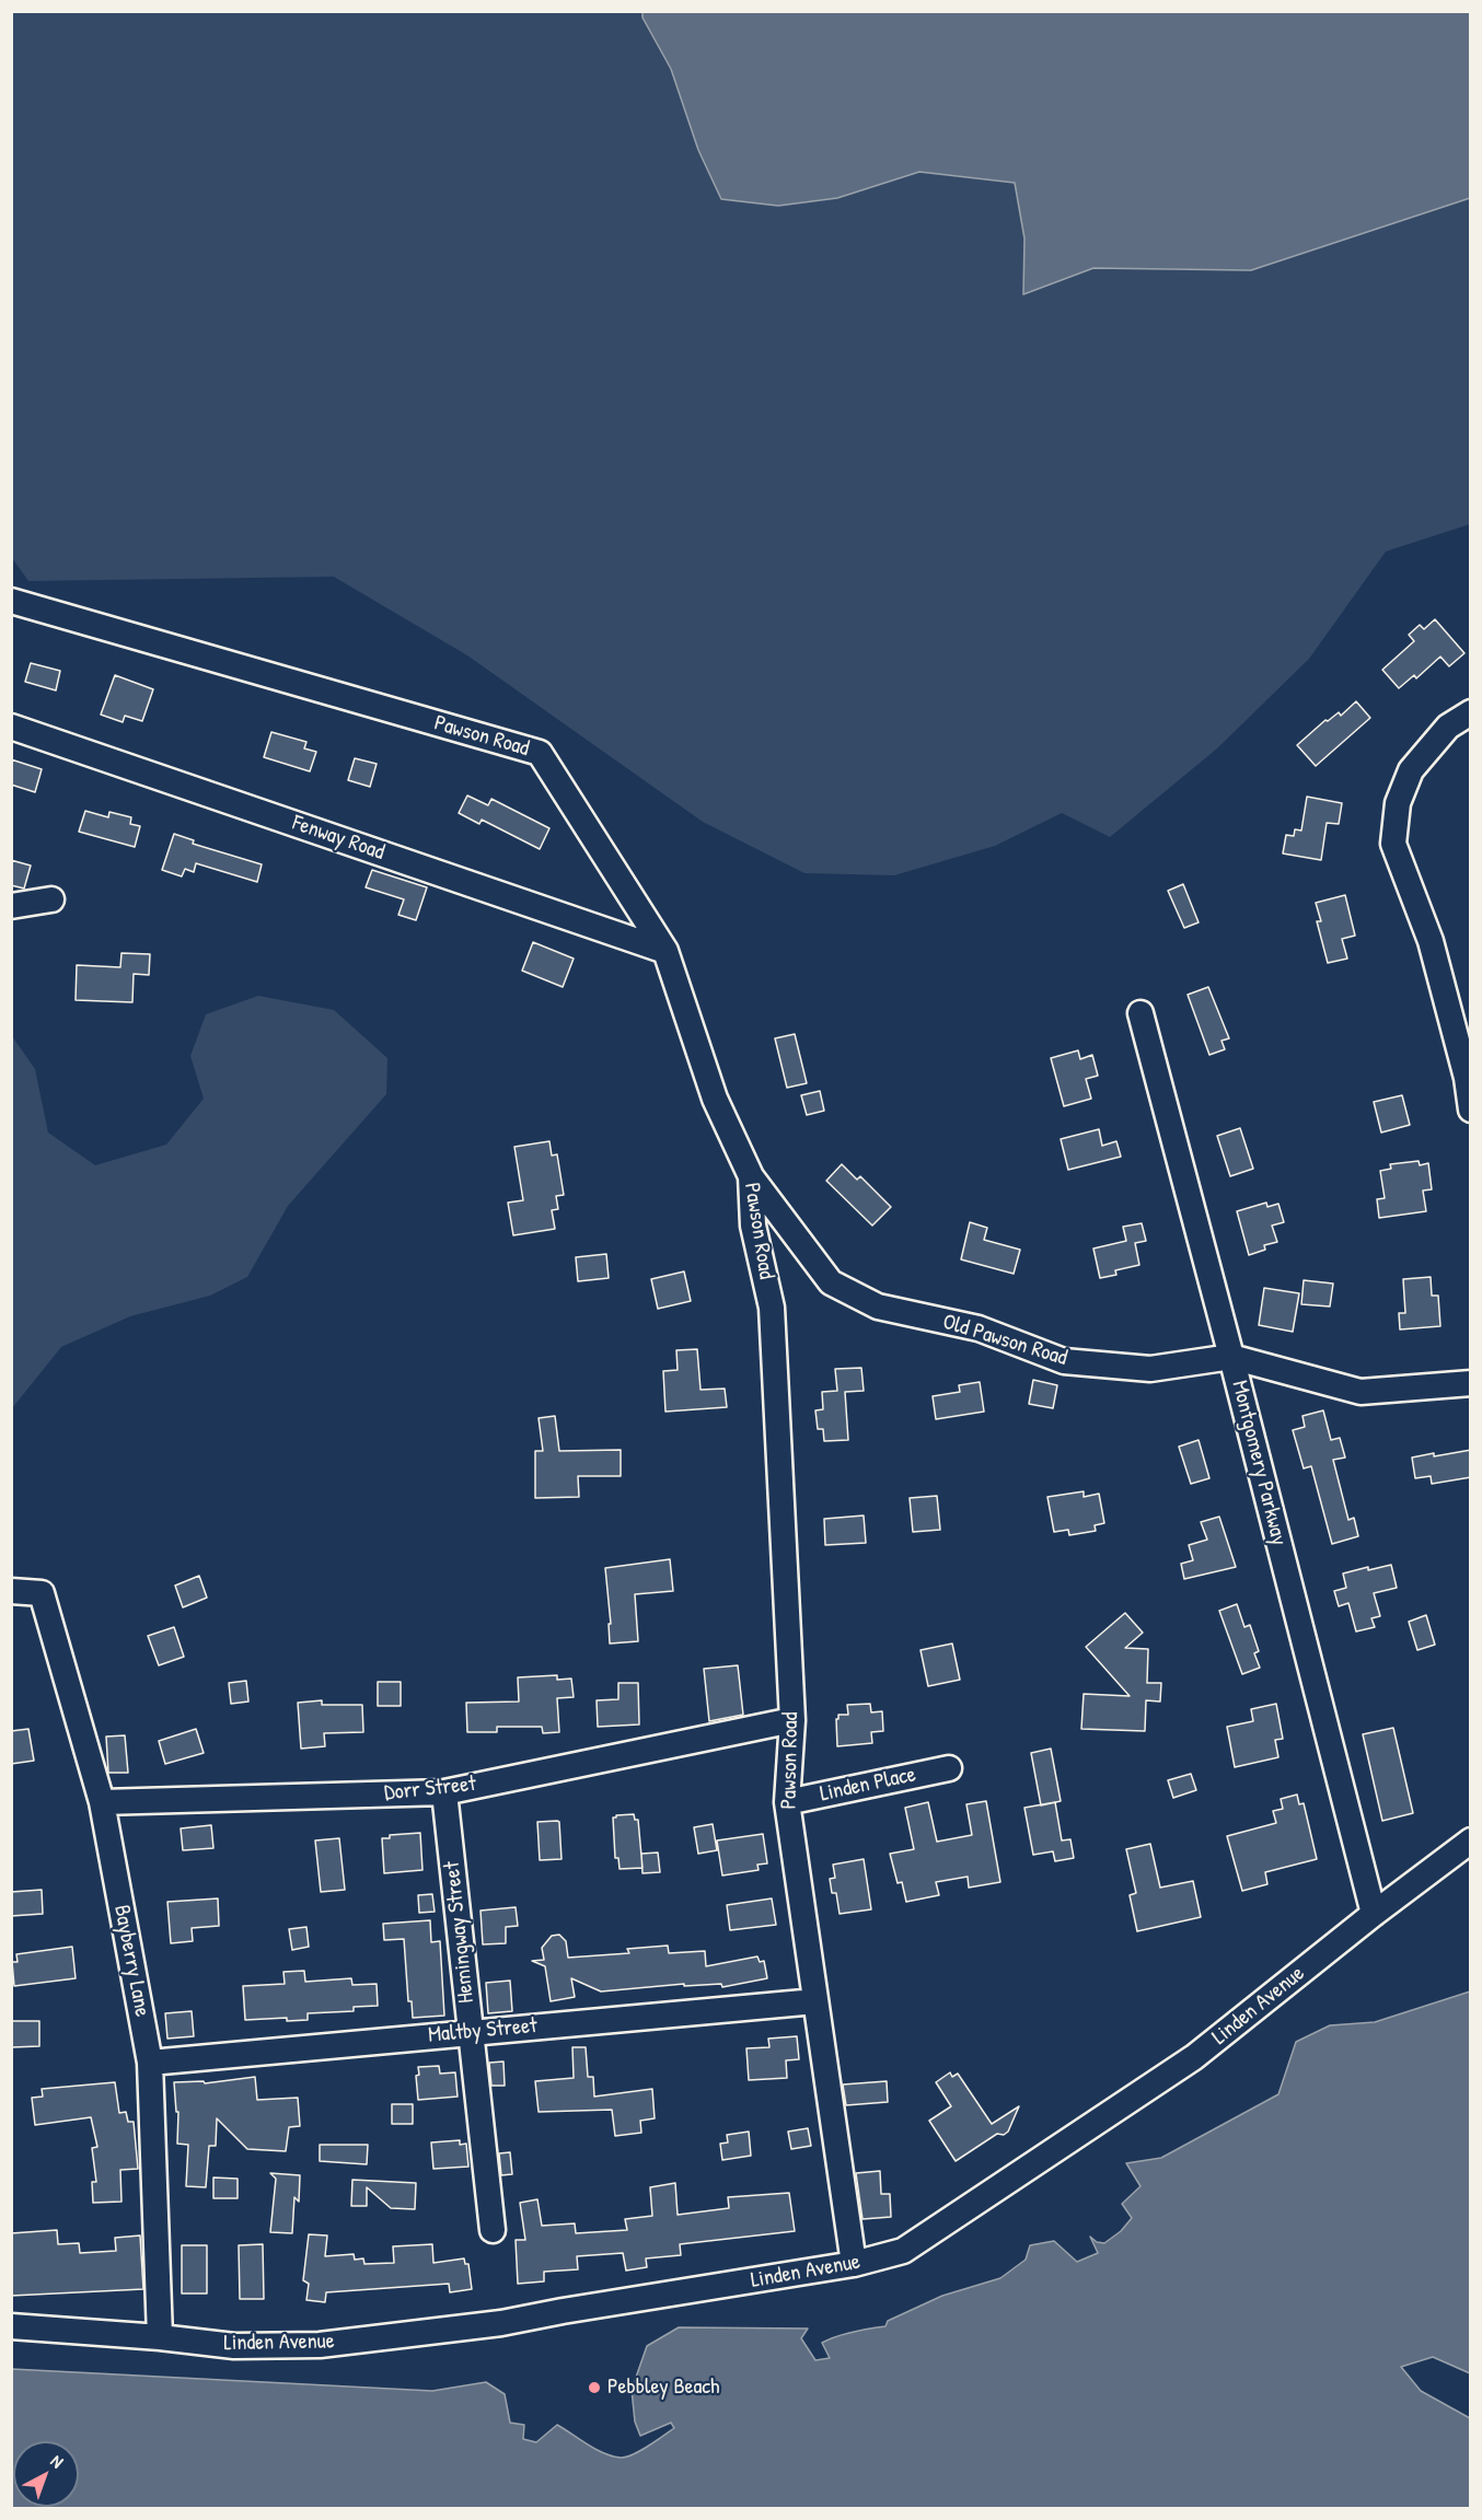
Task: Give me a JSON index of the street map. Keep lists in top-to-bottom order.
{
  "streets": {
    "street": [
      "Pawson Road",
      "Fenway Road",
      "Old Pawson Road",
      "Montgomery Parkway",
      "Linden Place",
      "Dorr Street",
      "Hemingway Street",
      "Bayberry Lane",
      "Linden Avenue",
      "Maltby Street"
    ]
  },
  "crossings": [
    ["Pawson Road", "Fenway Road"],
    ["Pawson Road", "Old Pawson Road"],
    ["Pawson Road", "Linden Place"],
    ["Pawson Road", "Dorr Street"],
    ["Pawson Road", "Linden Avenue"],
    ["Pawson Road", "Maltby Street"],
    ["Old Pawson Road", "Montgomery Parkway"],
    ["Montgomery Parkway", "Linden Avenue"],
    ["Dorr Street", "Hemingway Street"],
    ["Dorr Street", "Bayberry Lane"],
    ["Hemingway Street", "Maltby Street"],
    ["Bayberry Lane", "Linden Avenue"],
    ["Bayberry Lane", "Maltby Street"]
  ],
  "places": ["Pebbley Beach"],
  "north": "top right"
}
